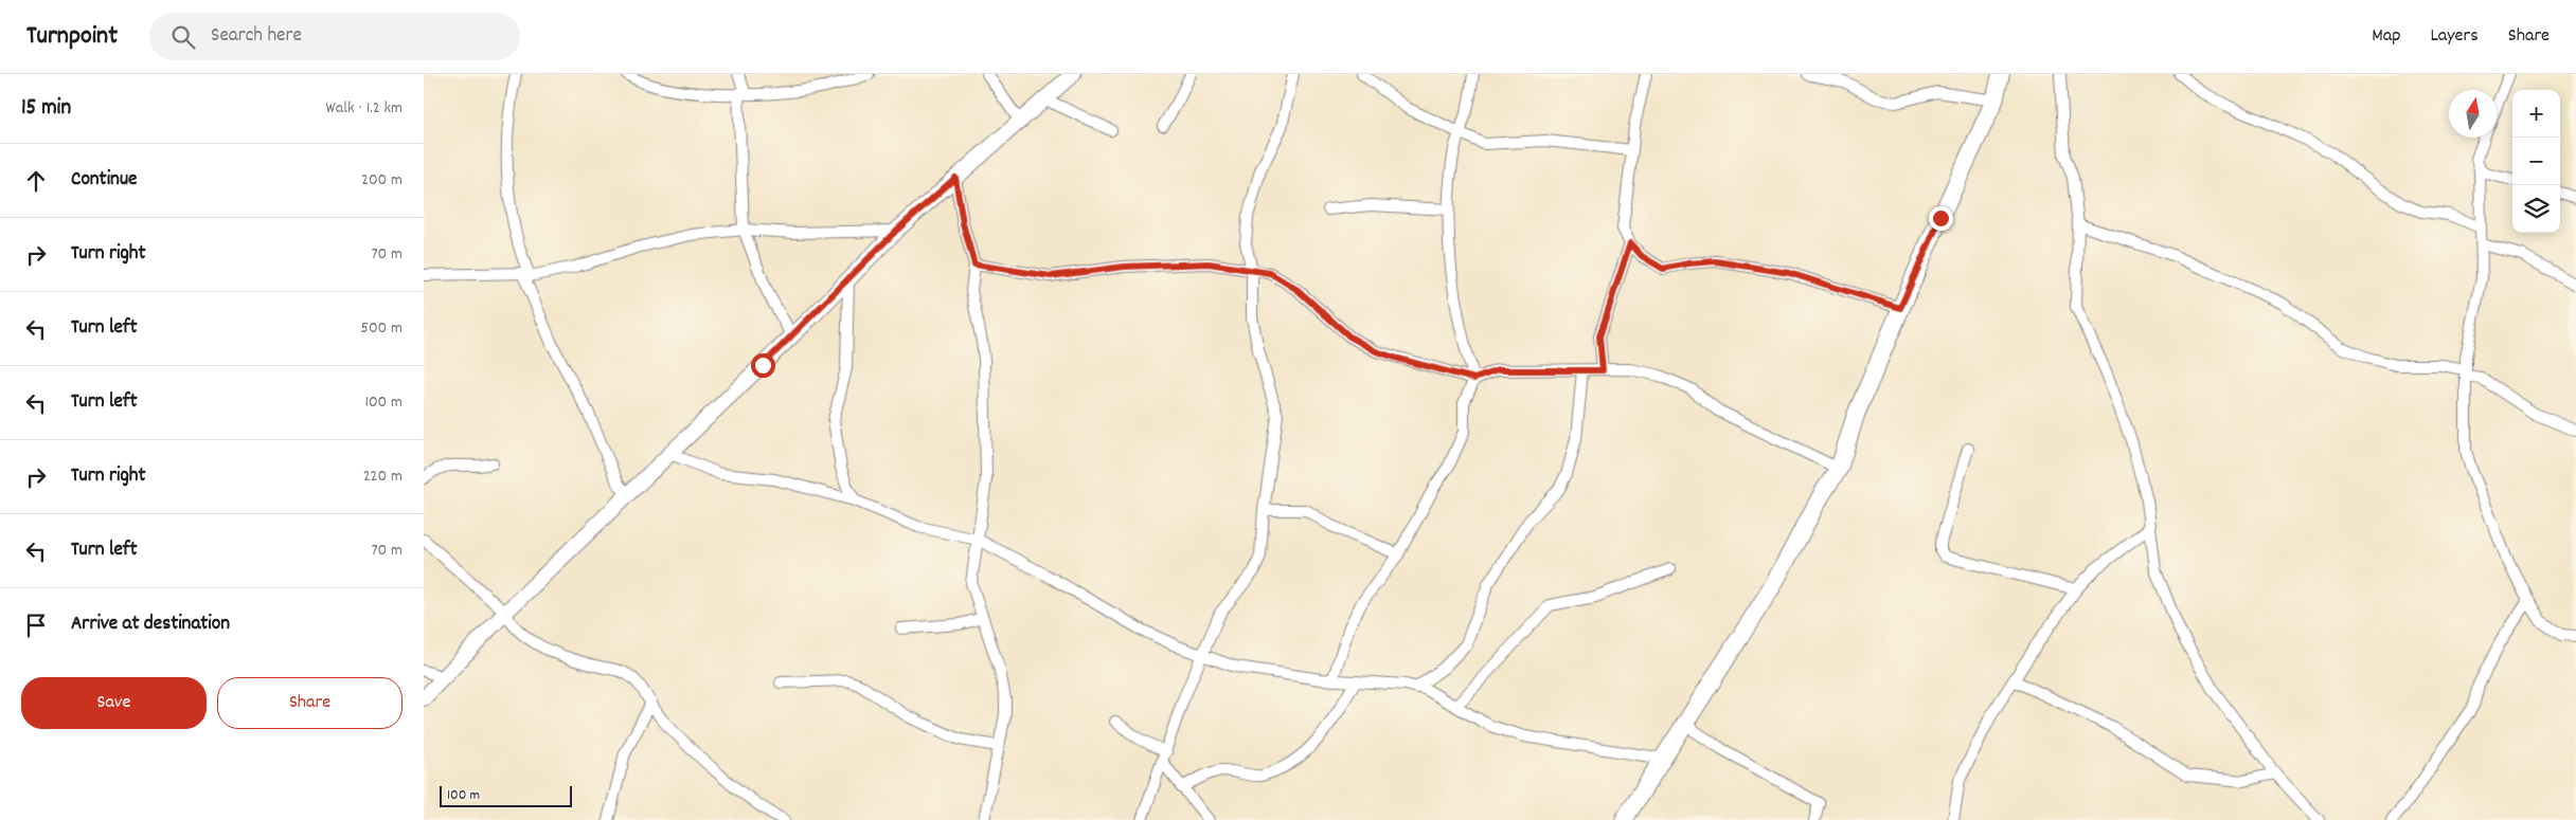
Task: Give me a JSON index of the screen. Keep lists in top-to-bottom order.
{
  "scale_bar": "100 m",
  "north": "top",
  "page": {
    "header": "Turnpoint",
    "search": "Search here",
    "nav": ["Map", "Layers", "Share"],
    "heading": ["15 min", "Walk · 1.2 km"],
    "map_buttons": ["+", "−"],
    "list": [
      ["Continue", "200 m"],
      ["Turn right", "70 m"],
      ["Turn left", "500 m"],
      ["Turn left", "100 m"],
      ["Turn right", "220 m"],
      ["Turn left", "70 m"],
      "Arrive at destination"
    ],
    "buttons": ["Save", "Share"],
    "scale": "100 m"
  }
}
